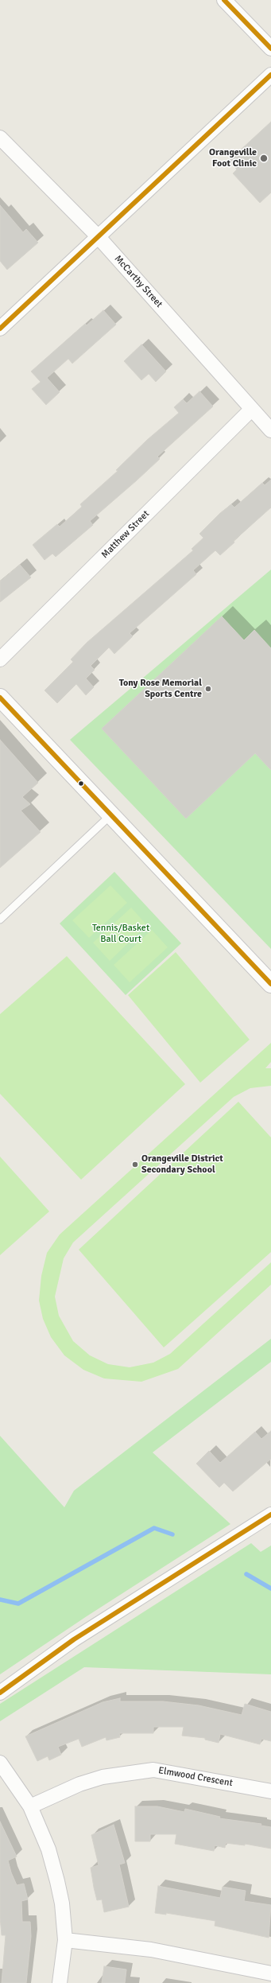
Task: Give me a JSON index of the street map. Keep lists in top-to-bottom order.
{
  "streets": {
    "street": ["McCarthy Street", "Matthew Street", "Elmwood Crescent"]
  },
  "crossings": [
    ["McCarthy Street", "Matthew Street"]
  ],
  "parks": ["Tennis/Basket Ball Court"],
  "places": ["Orangeville Foot Clinic", "Tony Rose Memorial Sports Centre", "Orangeville District Secondary School"]
}
